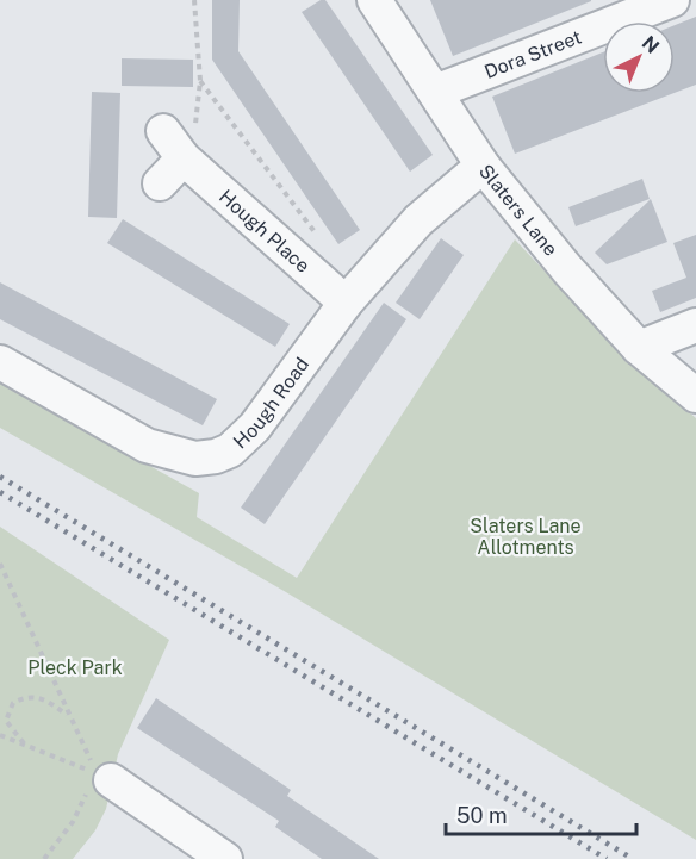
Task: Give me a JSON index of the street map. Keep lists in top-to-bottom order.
{
  "streets": {
    "street": [
      "Dora Street",
      "Slaters Lane",
      "Hough Place",
      "Hough Road"
    ]
  },
  "crossings": [
    ["Dora Street", "Slaters Lane"],
    ["Slaters Lane", "Hough Road"],
    ["Hough Place", "Hough Road"]
  ],
  "parks": ["Slaters Lane Allotments", "Pleck Park"],
  "scale_bar": "50 m",
  "north": "top right"
}
